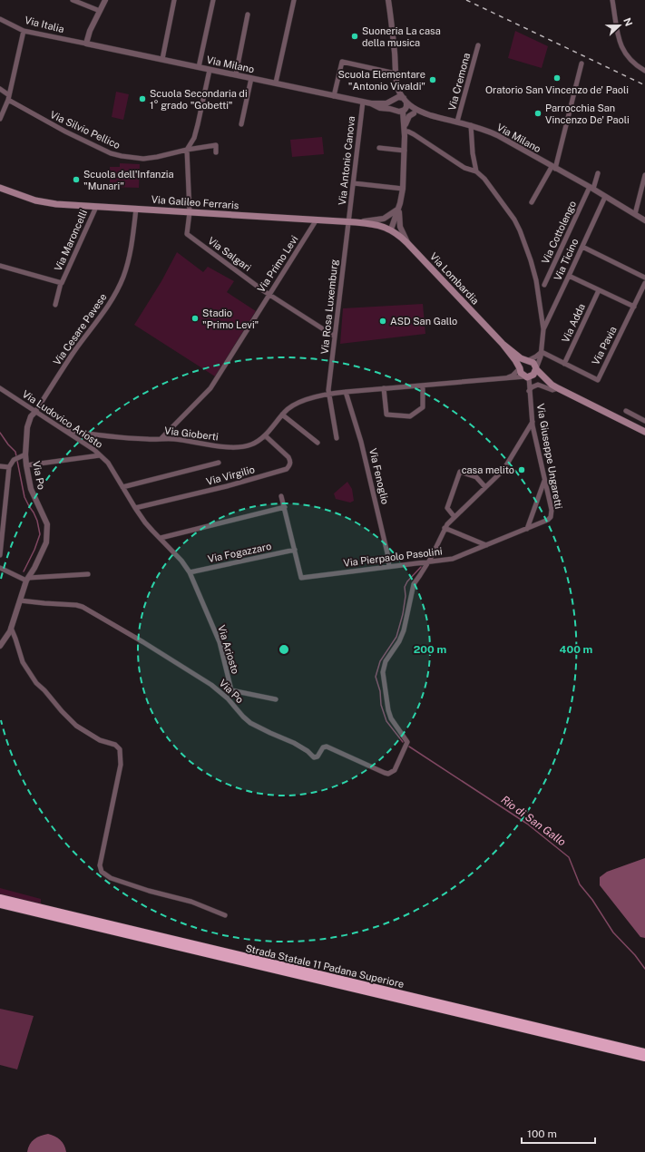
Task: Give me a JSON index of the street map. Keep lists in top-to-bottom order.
{
  "streets": {
    "highway": ["Strada Statale 11 Padana Superiore"],
    "main road": ["Via Galileo Ferraris", "Via Lombardia"],
    "street": [
      "Via Italia",
      "Via Milano",
      "Via Cremona",
      "Via Silvio Pellico",
      "Via Antonio Canova",
      "Via Cottolengo",
      "Via Maroncelli",
      "Via Salgari",
      "Via Ticino",
      "Via Primo Levi",
      "Via Rosa Luxemburg",
      "Via Adda",
      "Via Cesare Pavese",
      "Via Pavia",
      "Via Ludovico Ariosto",
      "Via Gioberti",
      "Via Giuseppe Ungaretti",
      "Via Po",
      "Via Virgilio",
      "Via Fenoglio",
      "Via Fogazzaro",
      "Via Pierpaolo Pasolini",
      "Via Ariosto"
    ]
  },
  "crossings": [
    ["Via Italia", "Via Milano"],
    ["Via Milano", "Via Cremona"],
    ["Via Milano", "Via Antonio Canova"],
    ["Via Milano", "Via Cottolengo"],
    ["Via Milano", "Via Ticino"],
    ["Via Antonio Canova", "Via Galileo Ferraris"],
    ["Via Antonio Canova", "Via Rosa Luxemburg"],
    ["Via Galileo Ferraris", "Via Maroncelli"],
    ["Via Galileo Ferraris", "Via Salgari"],
    ["Via Galileo Ferraris", "Via Primo Levi"],
    ["Via Galileo Ferraris", "Via Lombardia"],
    ["Via Galileo Ferraris", "Via Rosa Luxemburg"],
    ["Via Galileo Ferraris", "Via Cesare Pavese"],
    ["Via Salgari", "Via Primo Levi"],
    ["Via Salgari", "Via Rosa Luxemburg"],
    ["Via Primo Levi", "Via Gioberti"],
    ["Via Lombardia", "Via Gioberti"],
    ["Via Lombardia", "Via Giuseppe Ungaretti"],
    ["Via Rosa Luxemburg", "Via Gioberti"],
    ["Via Adda", "Via Pavia"],
    ["Via Cesare Pavese", "Via Ludovico Ariosto"],
    ["Via Cesare Pavese", "Via Po"],
    ["Via Ludovico Ariosto", "Via Gioberti"],
    ["Via Ludovico Ariosto", "Via Po"],
    ["Via Ludovico Ariosto", "Via Virgilio"],
    ["Via Ludovico Ariosto", "Via Fogazzaro"],
    ["Via Ludovico Ariosto", "Via Ariosto"],
    ["Via Gioberti", "Via Giuseppe Ungaretti"],
    ["Via Gioberti", "Via Virgilio"],
    ["Via Gioberti", "Via Fenoglio"],
    ["Via Giuseppe Ungaretti", "Via Pierpaolo Pasolini"],
    ["Via Po", "Via Pierpaolo Pasolini"],
    ["Via Fenoglio", "Via Pierpaolo Pasolini"],
    ["Via Fogazzaro", "Via Pierpaolo Pasolini"],
    ["Via Fogazzaro", "Via Ariosto"]
  ],
  "water": ["Rio di San Gallo"],
  "places": [
    "Suoneria La casa della musica",
    "Oratorio San Vincenzo de' Paoli",
    "Scuola Elementare \"Antonio Vivaldi\"",
    "Scuola Secondaria di 1° grado \"Gobetti\"",
    "Parrocchia San Vincenzo De' Paoli",
    "Scuola dell'Infanzia \"Munari\"",
    "Stadio \"Primo Levi\"",
    "ASD San Gallo",
    "casa melito"
  ],
  "scale_bar": "100 m",
  "north": "right",
  "rings": ["200 m", "400 m"]
}
